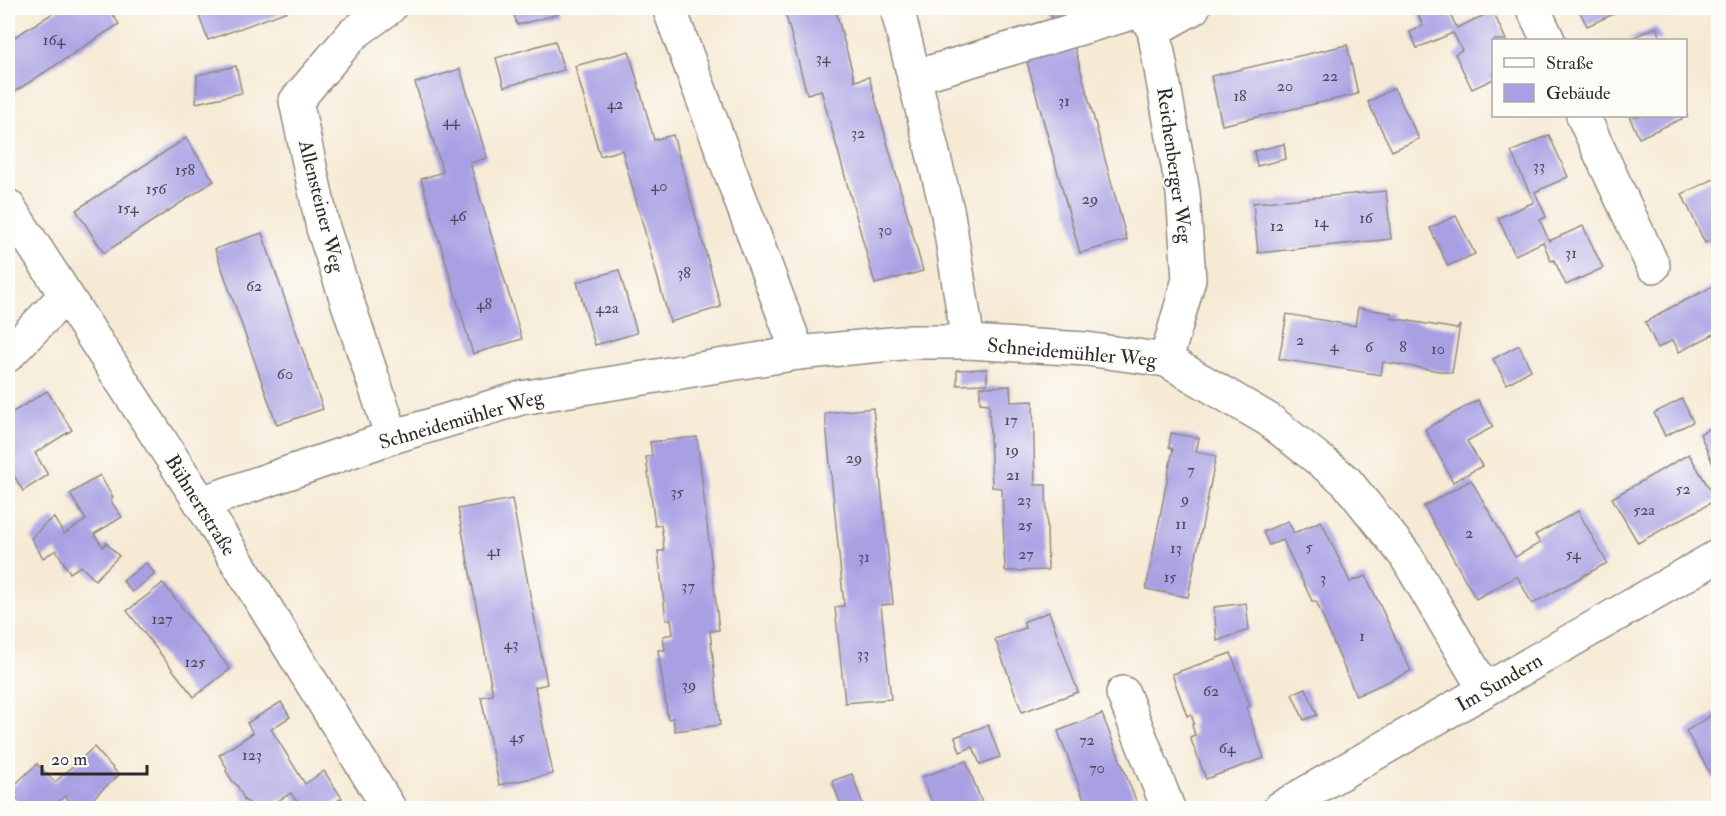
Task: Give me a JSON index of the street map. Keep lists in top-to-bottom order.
{
  "streets": {
    "street": [
      "Reichenberger Weg",
      "Allensteiner Weg",
      "Schneidemühler Weg",
      "Bühnertstraße",
      "Im Sundern"
    ]
  },
  "crossings": [
    ["Reichenberger Weg", "Schneidemühler Weg"],
    ["Allensteiner Weg", "Schneidemühler Weg"],
    ["Schneidemühler Weg", "Bühnertstraße"],
    ["Schneidemühler Weg", "Im Sundern"]
  ],
  "house_numbers": [
    "164",
    "34",
    "22",
    "20",
    "18",
    "31",
    "42",
    "44",
    "32",
    "33",
    "158",
    "40",
    "156",
    "29",
    "154",
    "46",
    "16",
    "14",
    "12",
    "30",
    "31",
    "38",
    "62",
    "48",
    "42a",
    "2",
    "4",
    "6",
    "8",
    "10",
    "60",
    "17",
    "19",
    "29",
    "7",
    "21",
    "52",
    "35",
    "9",
    "23",
    "52a",
    "11",
    "25",
    "2",
    "5",
    "13",
    "41",
    "27",
    "54",
    "31",
    "15",
    "3",
    "37",
    "127",
    "1",
    "43",
    "33",
    "125",
    "39",
    "62",
    "45",
    "72",
    "64",
    "123",
    "70"
  ],
  "legend": ["Straße", "Gebäude"],
  "scale_bar": "20 m"
}
